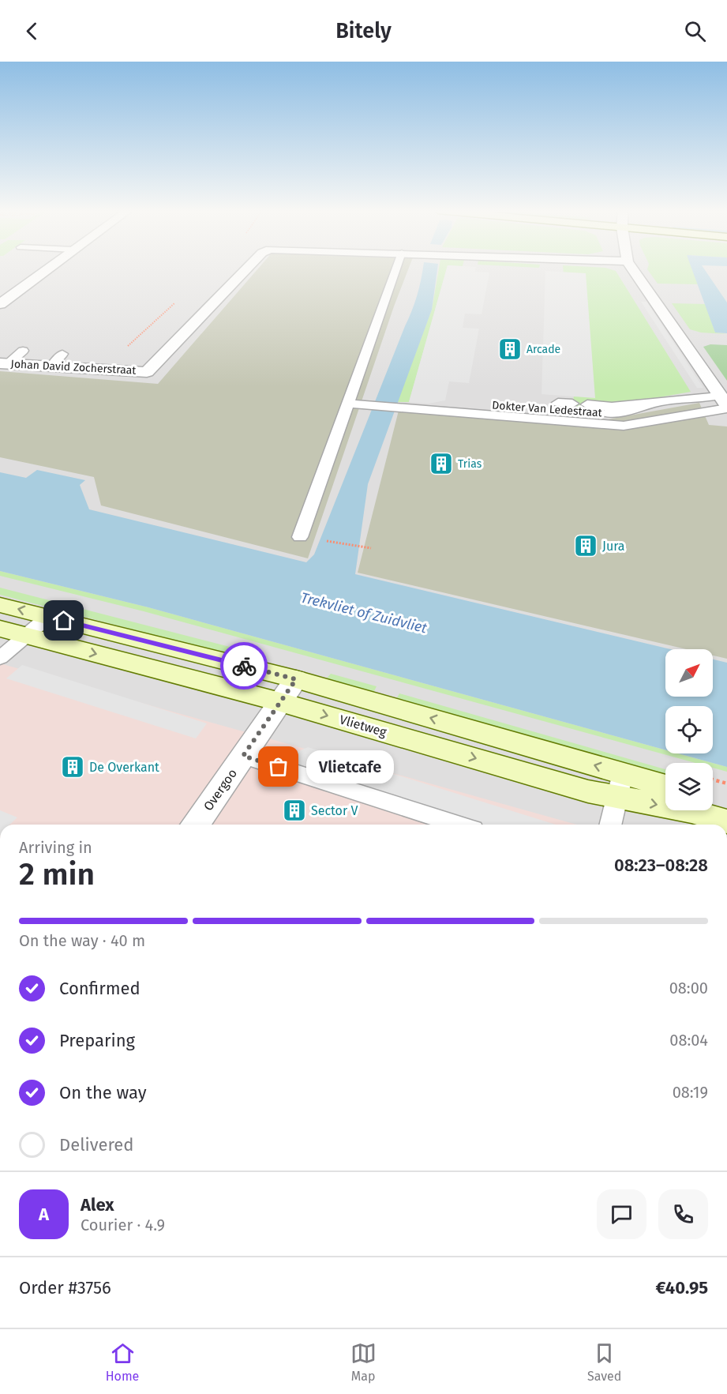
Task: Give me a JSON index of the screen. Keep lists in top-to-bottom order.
{
  "streets": {
    "street": ["Johan David Zocherstraat", "Vlietweg", "Overgoo"],
    "lane": ["Dokter Van Ledestraat"]
  },
  "crossings": [
    ["Vlietweg", "Overgoo"]
  ],
  "water": ["Trekvliet of Zuidvliet"],
  "places": {
    "building": [
      "Arcade",
      "Trias",
      "Jura",
      "De Overkant",
      "Sector V"
    ],
    "other": ["Vlietcafe"]
  },
  "north": "top right",
  "page": {
    "header": "Bitely",
    "bubble": "Vlietcafe",
    "heading": ["2 min", "Arriving in", "08:23–08:28"],
    "panel": [
      "Alex",
      "Courier · 4.9",
      "Order #3756",
      "€40.95"
    ],
    "bar": "On the way · 40 m",
    "list": [
      ["Confirmed", "08:00"],
      ["Preparing", "08:04"],
      ["On the way", "08:19"],
      "Delivered"
    ],
    "round": "A",
    "tabs": ["Home", "Map", "Saved"]
  }
}
